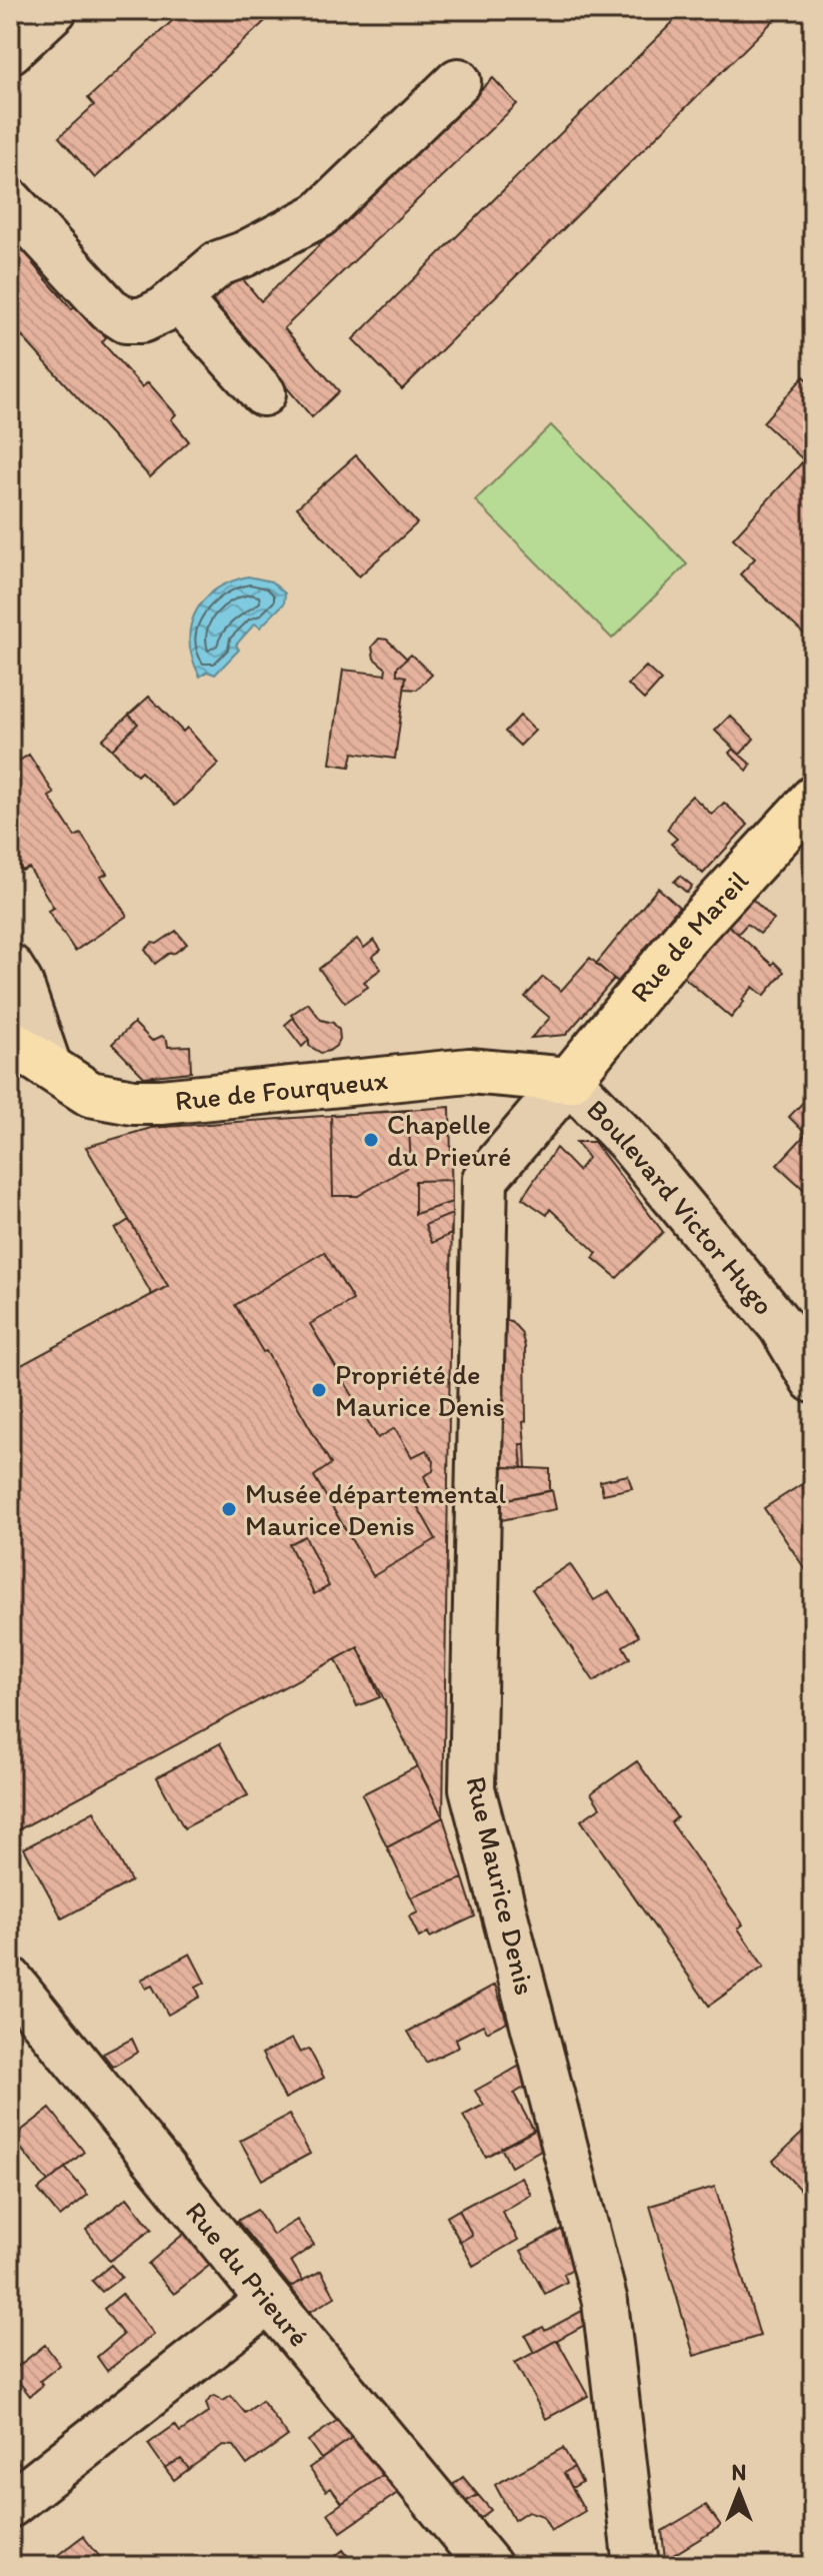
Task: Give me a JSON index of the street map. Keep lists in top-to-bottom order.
{
  "streets": {
    "main road": ["Rue de Mareil", "Rue de Fourqueux"],
    "street": ["Boulevard Victor Hugo", "Rue Maurice Denis", "Rue du Prieuré"]
  },
  "crossings": [
    ["Rue de Mareil", "Rue de Fourqueux"],
    ["Rue de Mareil", "Boulevard Victor Hugo"],
    ["Rue de Mareil", "Rue Maurice Denis"],
    ["Rue de Fourqueux", "Boulevard Victor Hugo"],
    ["Rue de Fourqueux", "Rue Maurice Denis"],
    ["Boulevard Victor Hugo", "Rue Maurice Denis"]
  ],
  "places": ["Chapelle du Prieuré", "Propriété de Maurice Denis", "Musée départemental Maurice Denis"],
  "north": "top"
}
